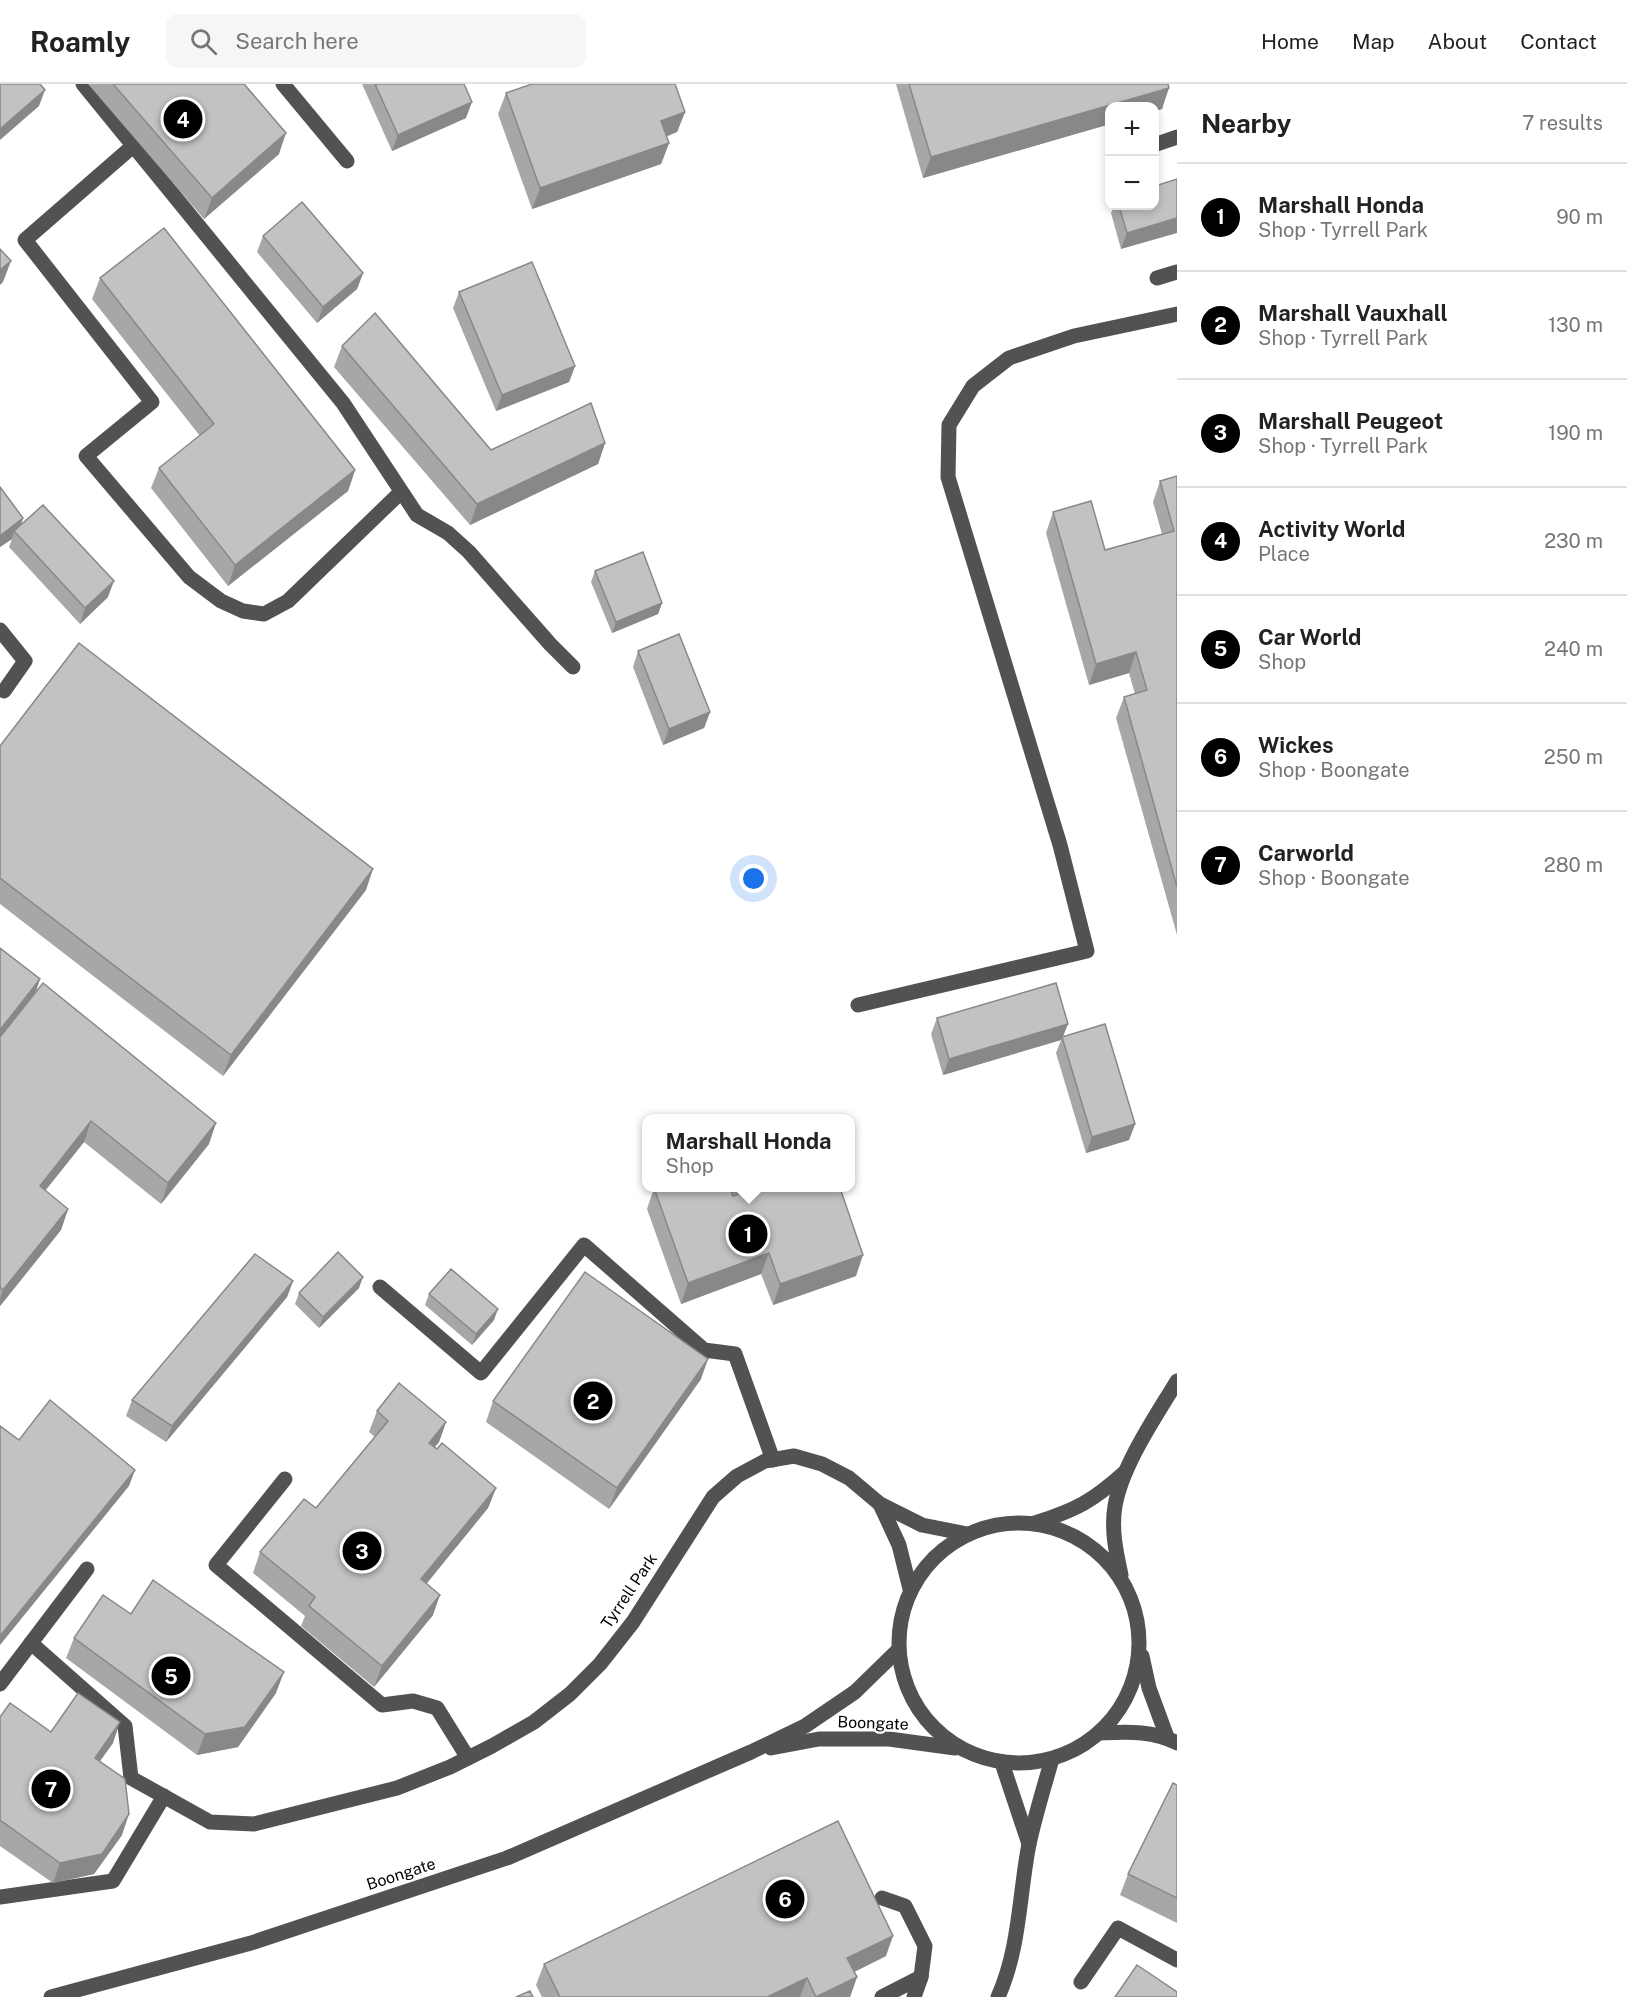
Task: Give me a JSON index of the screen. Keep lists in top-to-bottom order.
{
  "streets": {
    "street": ["Tyrrell Park", "Boongate"]
  },
  "page": {
    "header": "Roamly",
    "search": "Search here",
    "nav": [
      "Home",
      "Map",
      "About",
      "Contact"
    ],
    "heading": ["Nearby", "7 results"],
    "pins": [
      "4",
      "1",
      "2",
      "3",
      "5",
      "7",
      "6"
    ],
    "map_buttons": ["+", "−"],
    "list": [
      {
        "mark": "1",
        "name": "Marshall Honda",
        "note": "Shop · Tyrrell Park",
        "value": "90 m"
      },
      {
        "mark": "2",
        "name": "Marshall Vauxhall",
        "note": "Shop · Tyrrell Park",
        "value": "130 m"
      },
      {
        "mark": "3",
        "name": "Marshall Peugeot",
        "note": "Shop · Tyrrell Park",
        "value": "190 m"
      },
      {
        "mark": "4",
        "name": "Activity World",
        "note": "Place",
        "value": "230 m"
      },
      {
        "mark": "5",
        "name": "Car World",
        "note": "Shop",
        "value": "240 m"
      },
      {
        "mark": "6",
        "name": "Wickes",
        "note": "Shop · Boongate",
        "value": "250 m"
      },
      {
        "mark": "7",
        "name": "Carworld",
        "note": "Shop · Boongate",
        "value": "280 m"
      }
    ],
    "popup": ["Marshall Honda", "Shop"]
  }
}
